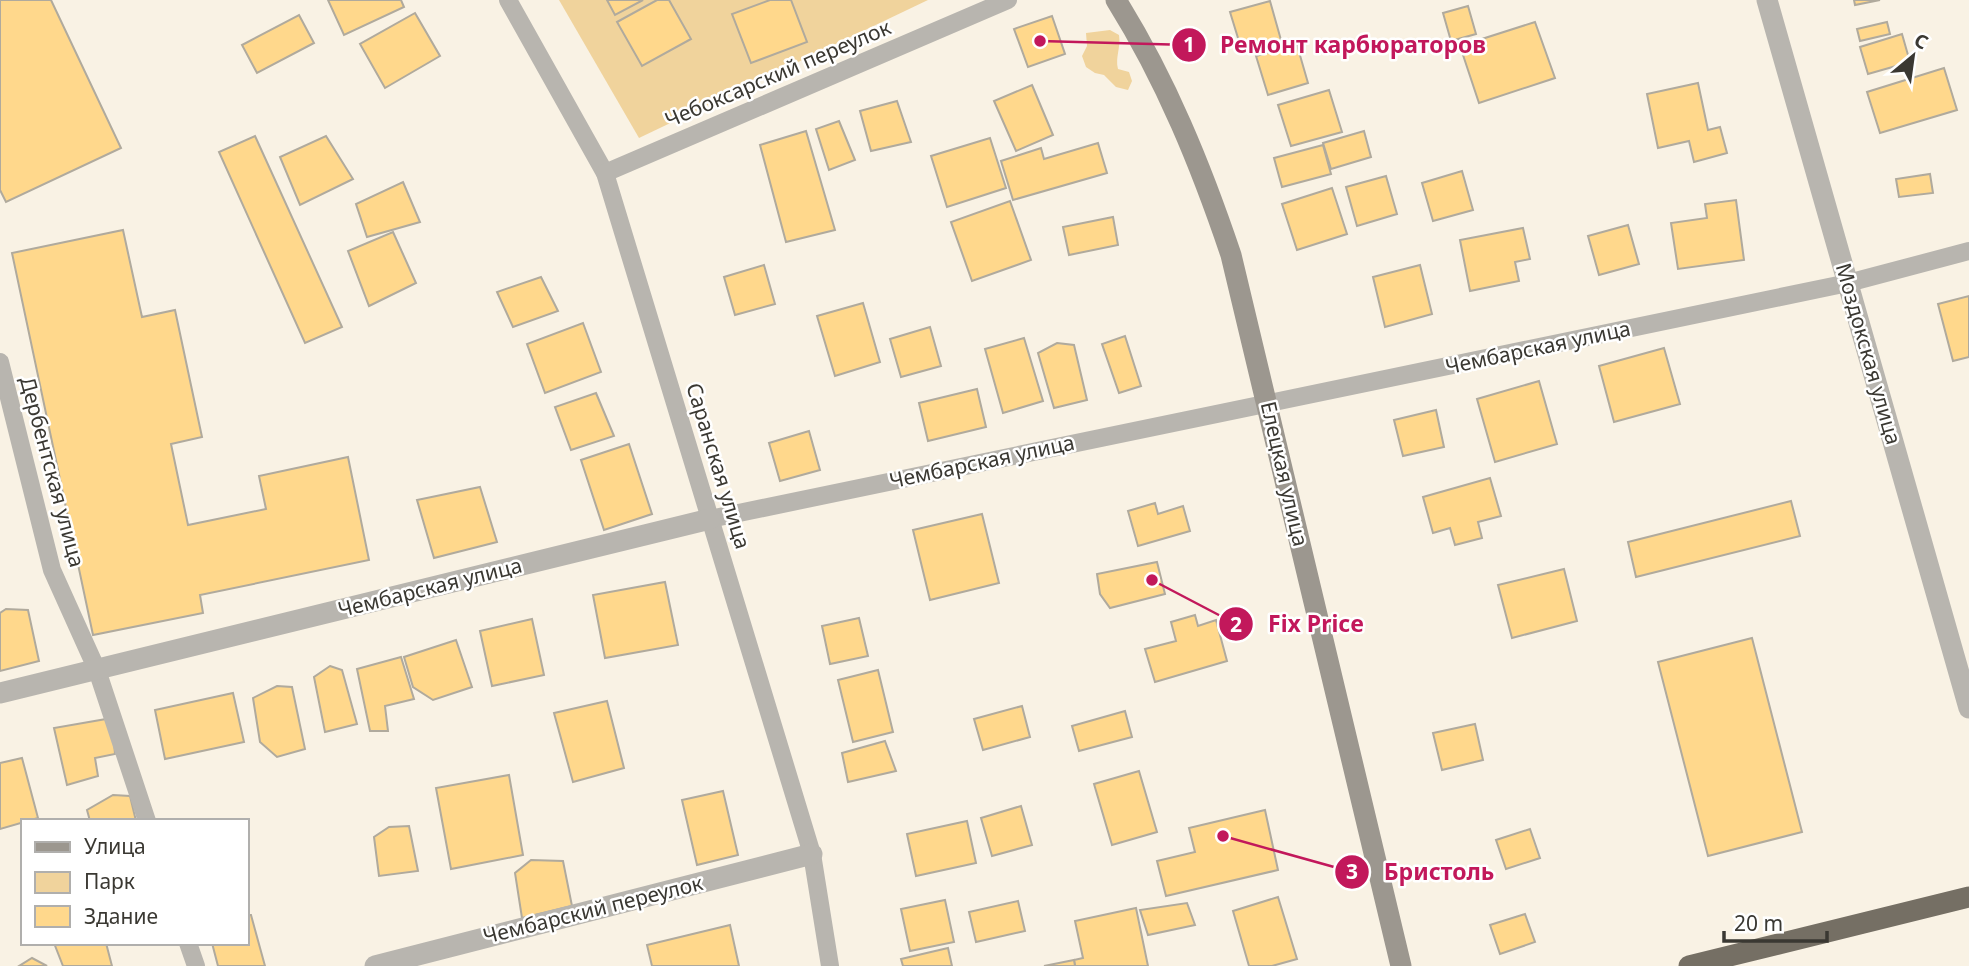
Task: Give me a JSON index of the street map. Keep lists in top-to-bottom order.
{
  "streets": {
    "main road": ["Елецкая улица"],
    "street": ["Чембарская улица", "Моздокская улица", "Чембарский переулок"],
    "lane": ["Чебоксарский переулок", "Саранская улица", "Дербентская улица"]
  },
  "crossings": [
    ["Чебоксарский переулок", "Саранская улица"],
    ["Чембарская улица", "Моздокская улица"],
    ["Чембарская улица", "Саранская улица"],
    ["Чембарская улица", "Дербентская улица"],
    ["Чембарская улица", "Елецкая улица"],
    ["Саранская улица", "Чембарский переулок"]
  ],
  "places": ["Ремонт карбюраторов", "Fix Price", "Бристоль"],
  "legend": ["Улица", "Парк", "Здание"],
  "scale_bar": "20 m",
  "north": "top right"
}
